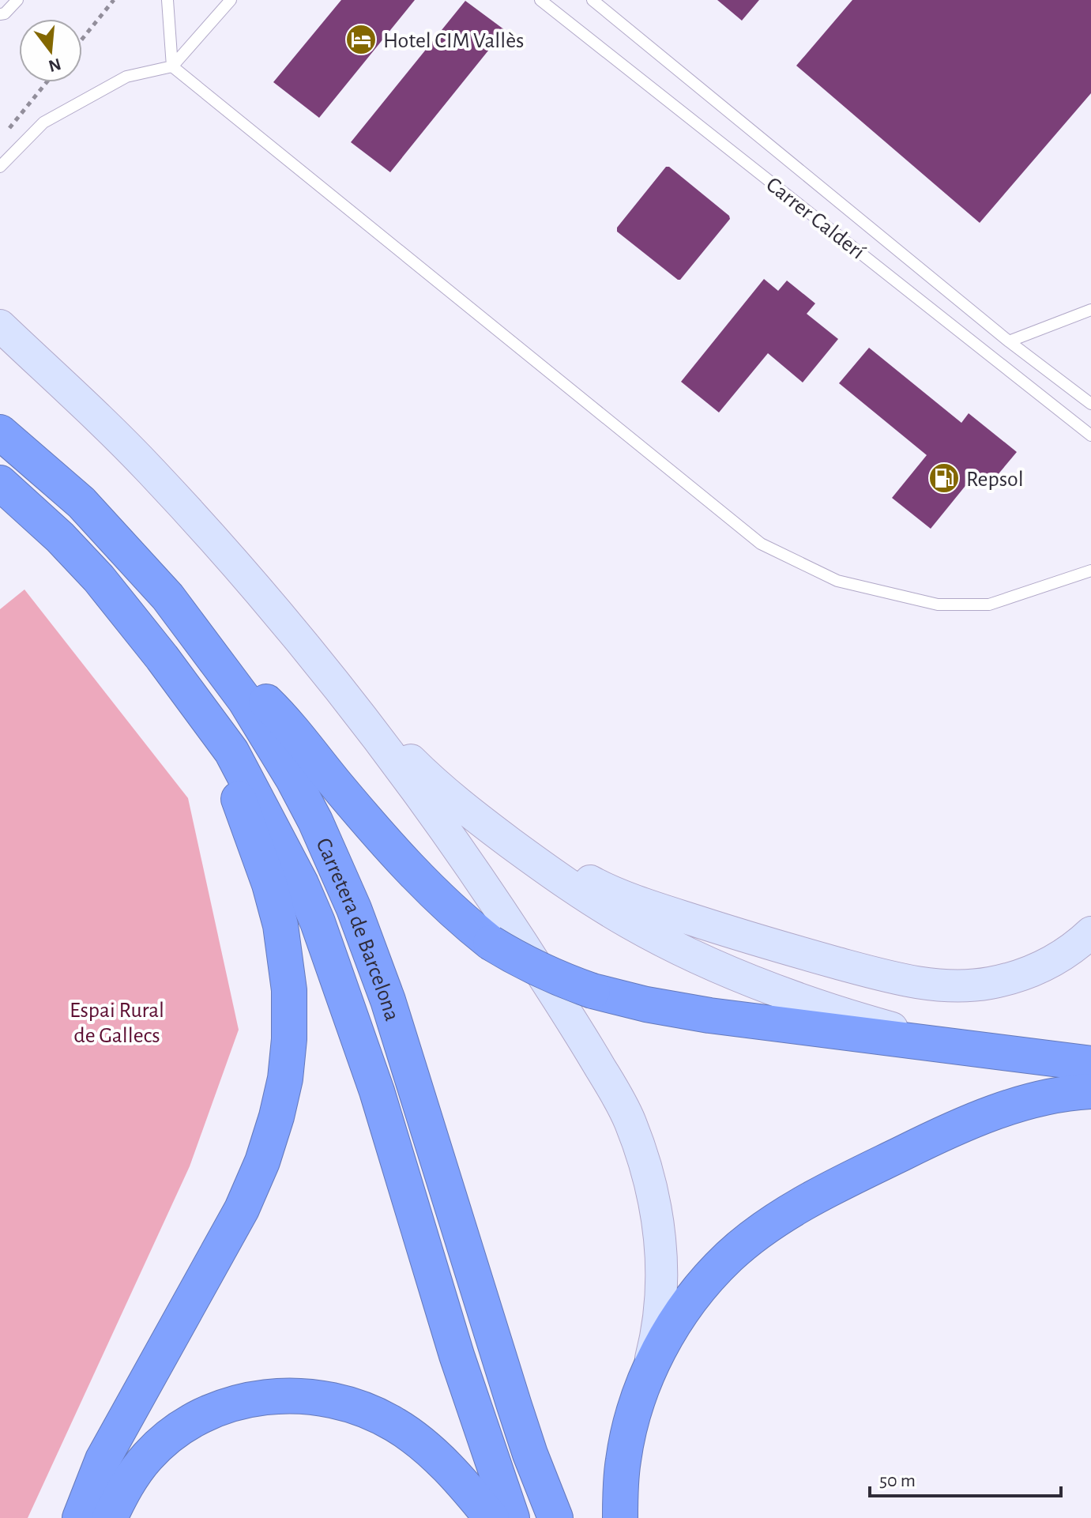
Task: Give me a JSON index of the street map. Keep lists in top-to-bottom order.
{
  "streets": {
    "highway": ["Carretera de Barcelona"],
    "lane": ["Carrer Calderí"]
  },
  "parks": ["Espai Rural de Gallecs"],
  "places": {
    "hotel": ["Hotel CIM Vallès"],
    "fuel station": ["Repsol"]
  },
  "scale_bar": "50 m",
  "north": "bottom"
}
